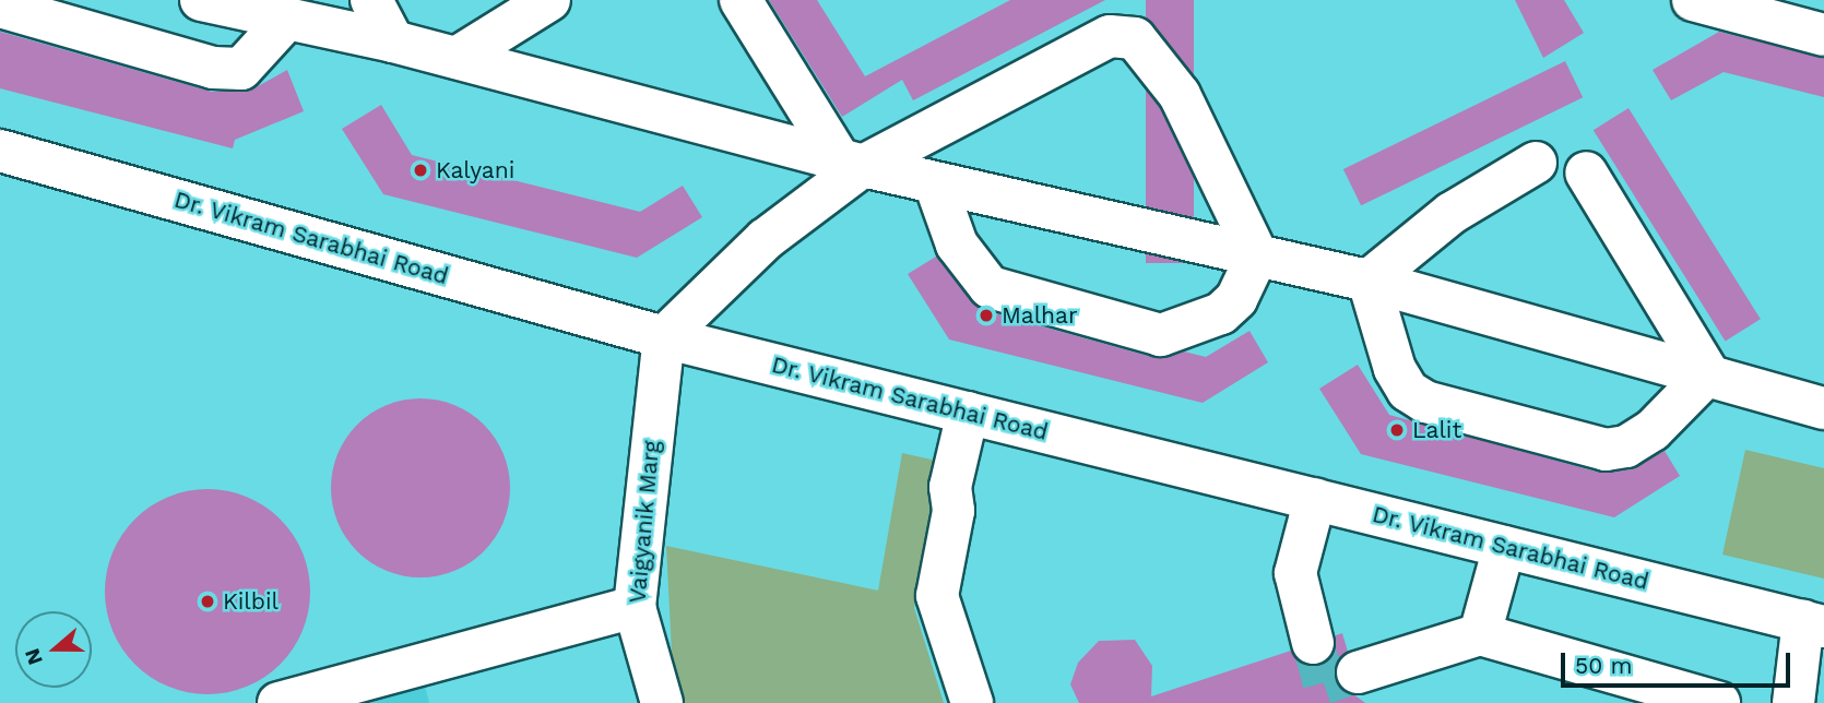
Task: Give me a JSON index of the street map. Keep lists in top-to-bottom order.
{
  "streets": {
    "street": ["Dr. Vikram Sarabhai Road", "Vaigyanik Marg"]
  },
  "crossings": [
    ["Dr. Vikram Sarabhai Road", "Vaigyanik Marg"]
  ],
  "places": [
    "Kalyani",
    "Malhar",
    "Lalit",
    "Kilbil"
  ],
  "scale_bar": "50 m",
  "north": "left"
}
